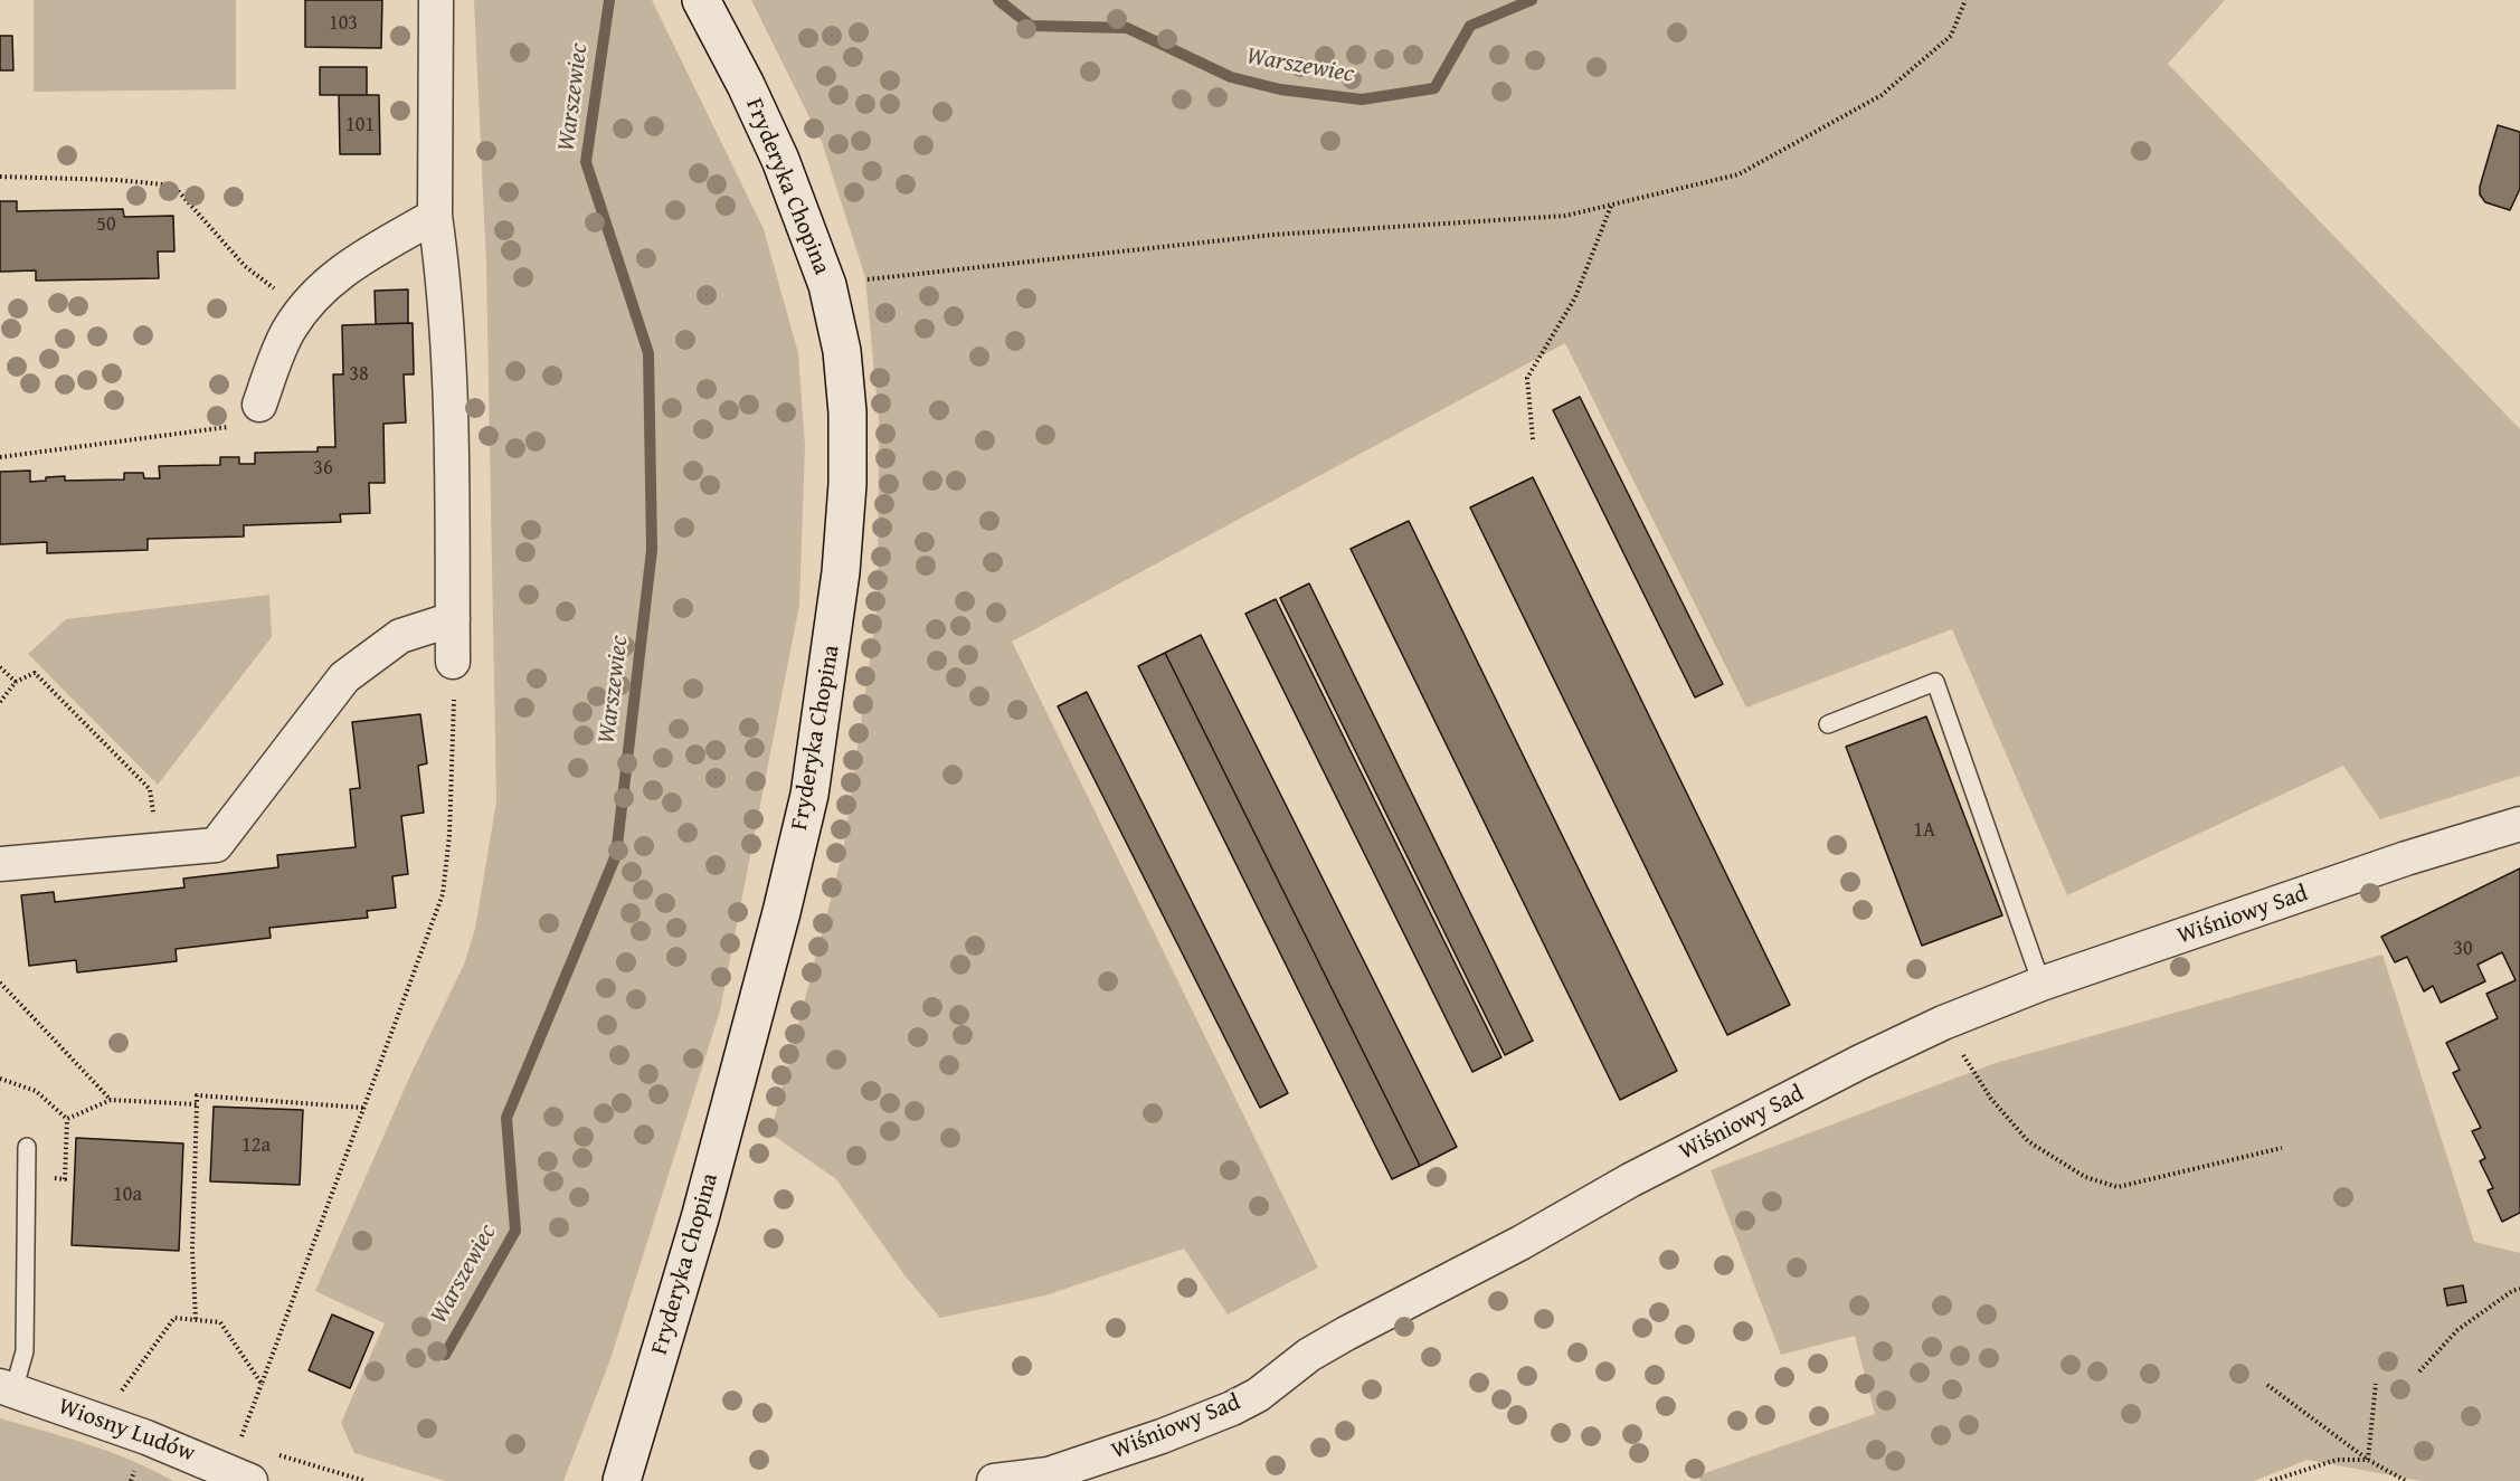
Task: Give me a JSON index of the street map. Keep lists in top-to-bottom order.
{
  "streets": {
    "street": ["Fryderyka Chopina", "Wiśniowy Sad", "Wiosny Ludów"]
  },
  "water": ["Warszewiec"],
  "house_numbers": [
    "103",
    "101",
    "50",
    "38",
    "36",
    "1A",
    "30",
    "12a",
    "10a"
  ]
}
